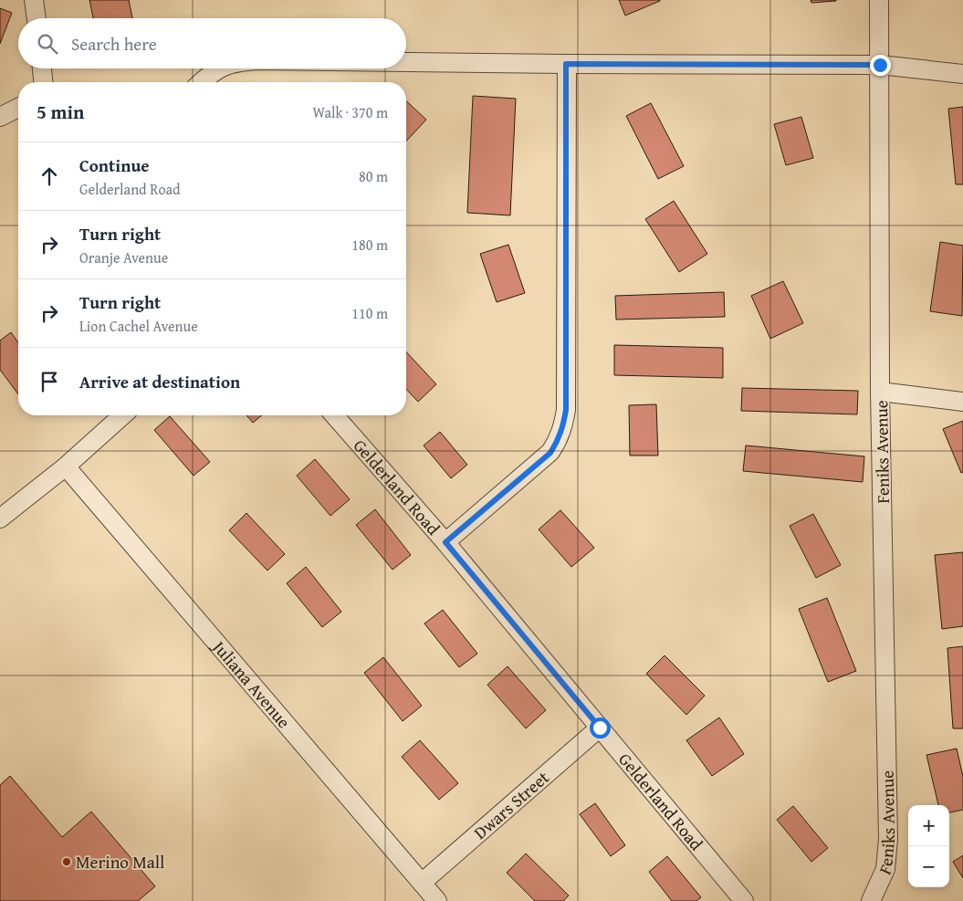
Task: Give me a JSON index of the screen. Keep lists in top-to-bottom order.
{
  "streets": {
    "street": [
      "Feniks Avenue",
      "Gelderland Road",
      "Juliana Avenue",
      "Dwars Street"
    ]
  },
  "crossings": [
    ["Gelderland Road", "Dwars Street"],
    ["Juliana Avenue", "Dwars Street"]
  ],
  "places": ["Merino Mall"],
  "page": {
    "search": "Search here",
    "heading": ["5 min", "Walk · 370 m"],
    "list": [
      ["Continue", "Gelderland Road", "80 m"],
      ["Turn right", "Oranje Avenue", "180 m"],
      ["Turn right", "Lion Cachel Avenue", "110 m"],
      "Arrive at destination"
    ],
    "map_buttons": ["+", "−"]
  }
}
